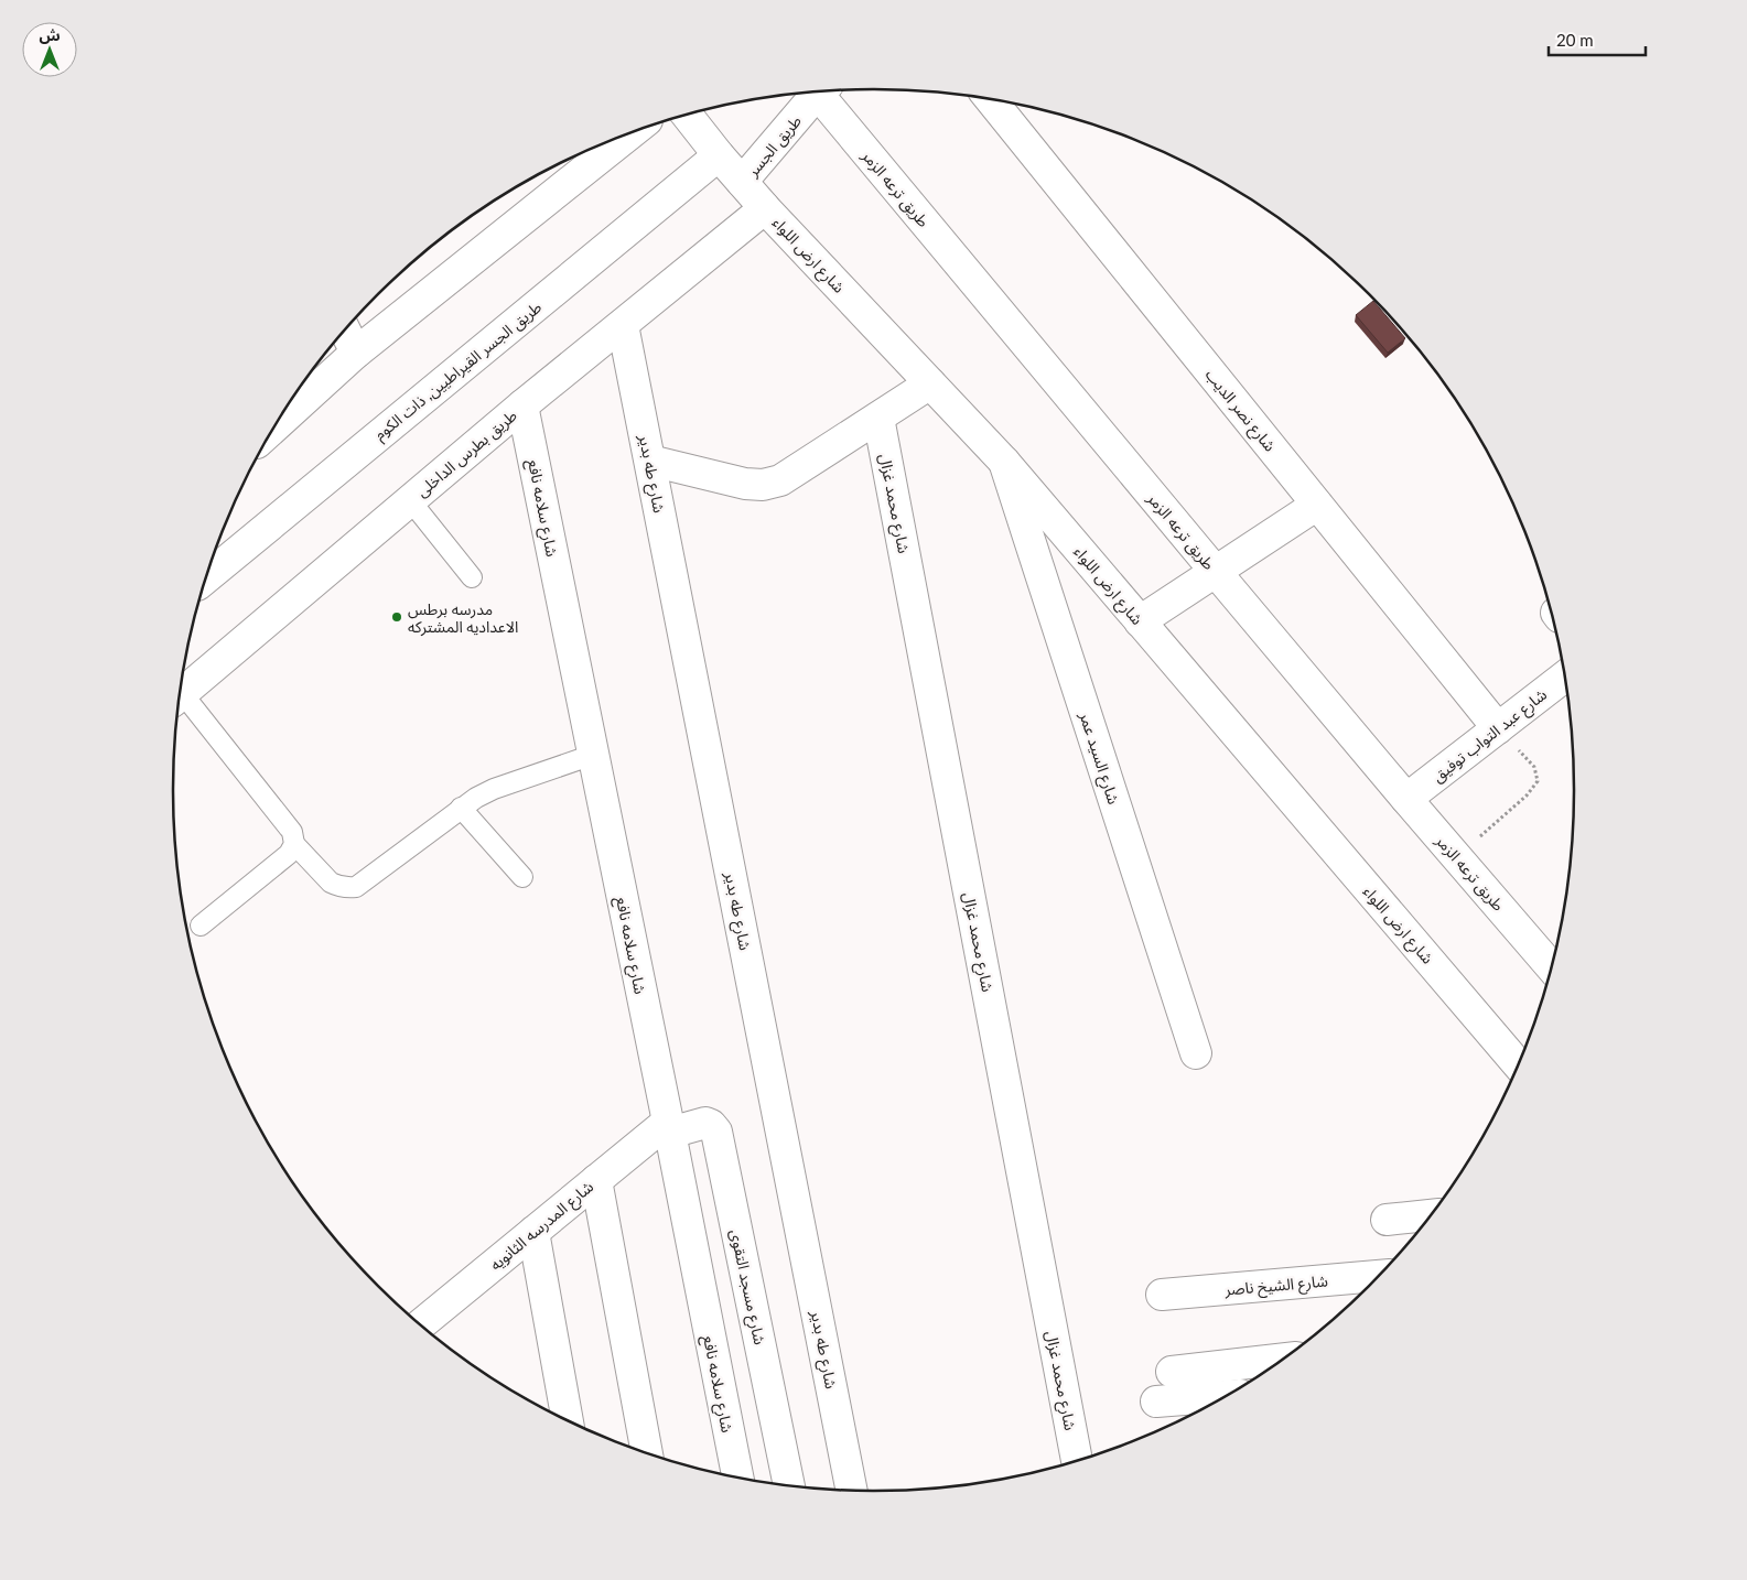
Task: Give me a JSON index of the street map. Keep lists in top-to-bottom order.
{
  "streets": {
    "street": [
      "طريق الجسر",
      "طريق ترعه الزمر",
      "شارع ارض اللواء",
      "طريق الجسر القيراطيين, ذات الكوم",
      "شارع نصر الديب",
      "طريق بطرس الداخلى",
      "شارع طه بدير",
      "شارع محمد غزال",
      "شارع سلامه نافع",
      "شارع عبد التواب توفيق",
      "شارع السيد عمر",
      "شارع المدرسه الثانويه",
      "شارع الشيخ ناصر",
      "شارع مسجد التقوى"
    ]
  },
  "crossings": [
    ["طريق الجسر", "شارع ارض اللواء"],
    ["طريق ترعه الزمر", "شارع عبد التواب توفيق"],
    ["شارع ارض اللواء", "طريق الجسر القيراطيين, ذات الكوم"],
    ["شارع ارض اللواء", "طريق بطرس الداخلى"],
    ["شارع ارض اللواء", "شارع السيد عمر"],
    ["شارع نصر الديب", "شارع عبد التواب توفيق"],
    ["طريق بطرس الداخلى", "شارع طه بدير"],
    ["طريق بطرس الداخلى", "شارع سلامه نافع"],
    ["شارع سلامه نافع", "شارع المدرسه الثانويه"],
    ["شارع سلامه نافع", "شارع مسجد التقوى"],
    ["شارع المدرسه الثانويه", "شارع مسجد التقوى"]
  ],
  "places": ["مدرسه برطس الاعداديه المشتركه"],
  "scale_bar": "20 m",
  "north": "top"
}
